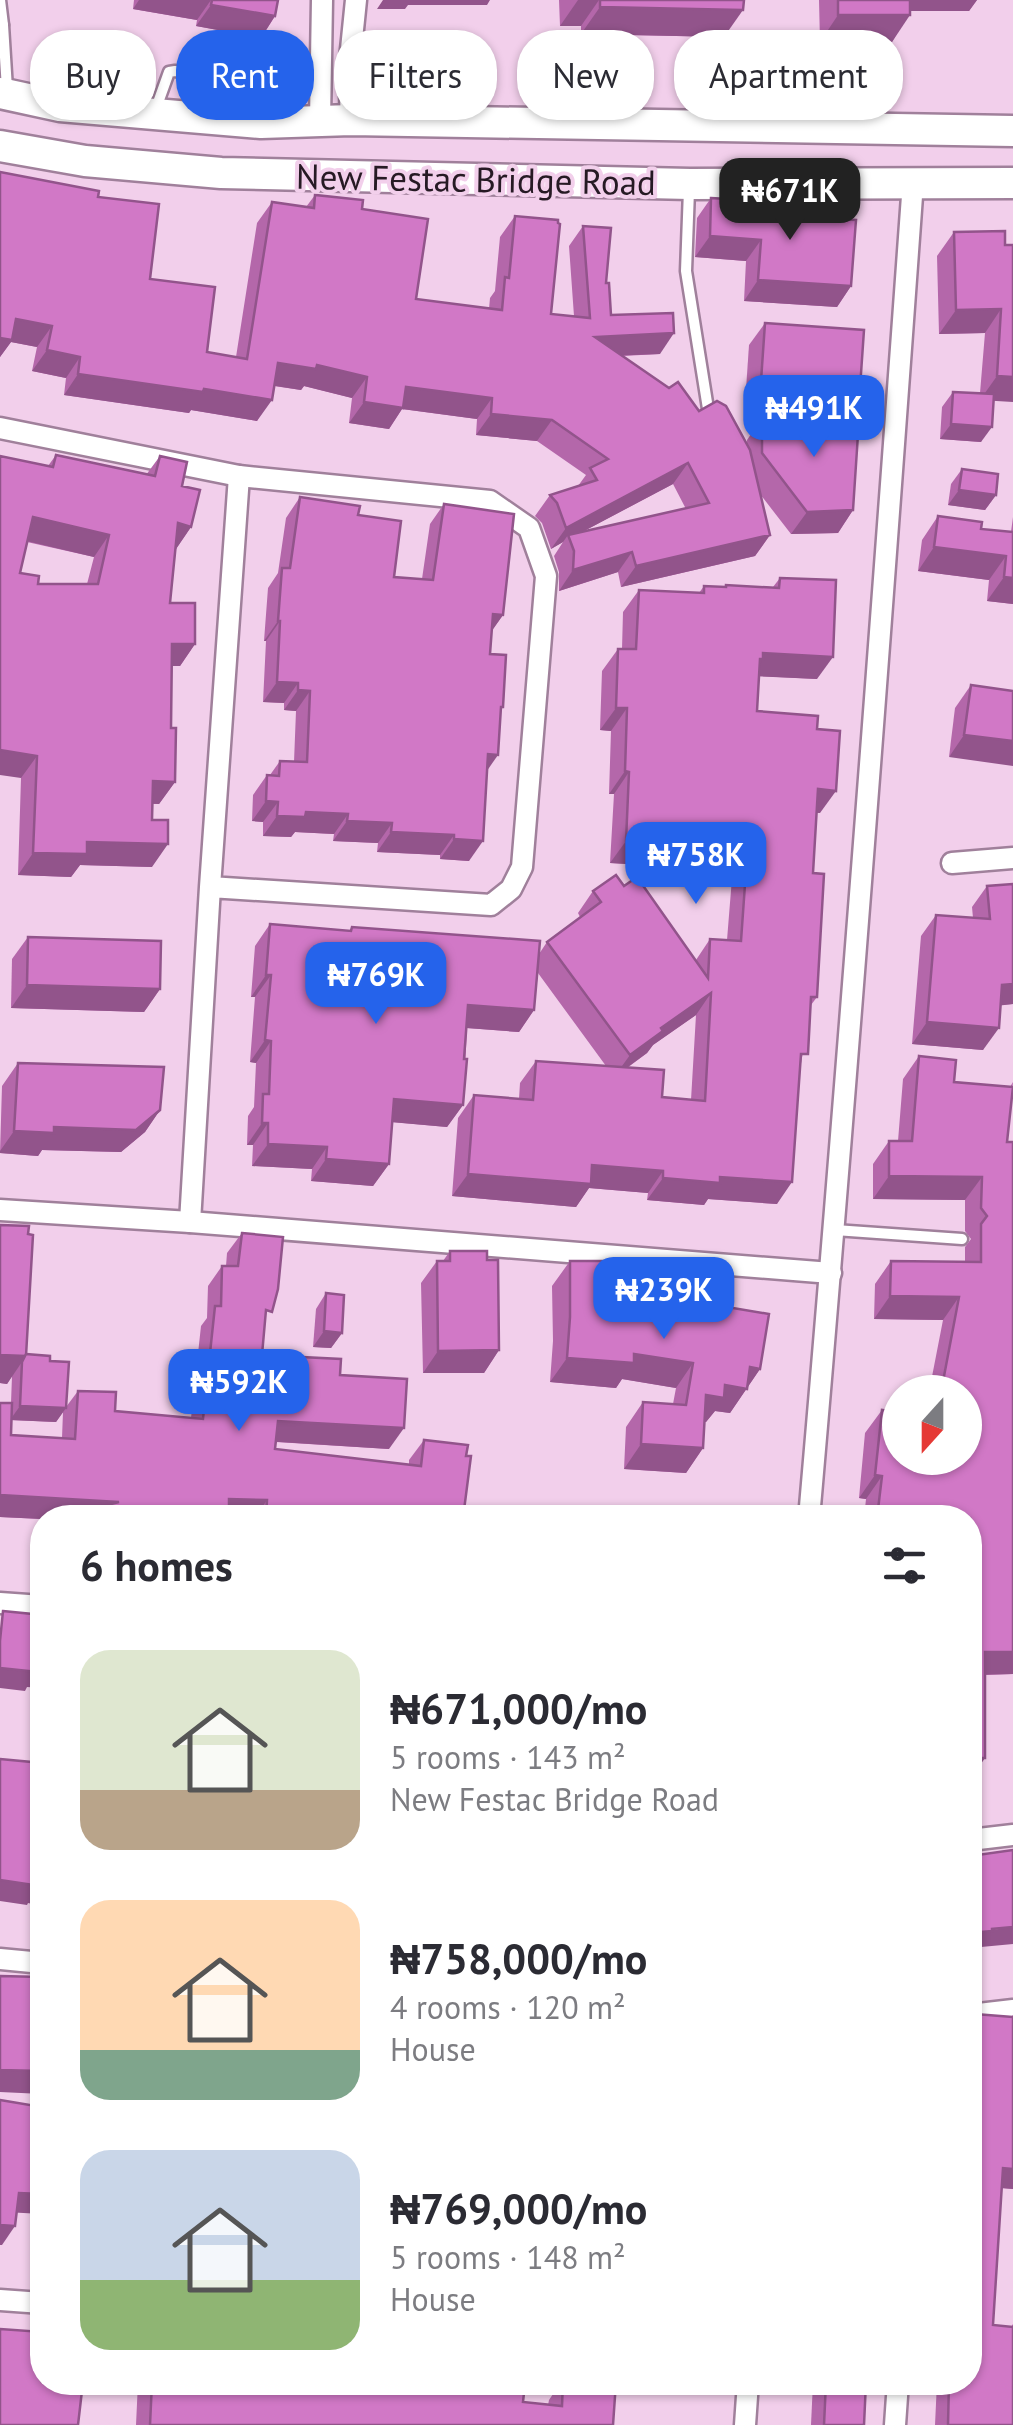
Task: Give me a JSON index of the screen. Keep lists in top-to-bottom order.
{
  "streets": {
    "main road": ["New Festac Bridge Road"]
  },
  "north": "bottom",
  "page": {
    "chip": [
      "Buy",
      "Rent",
      "Filters",
      "New",
      "Apartment"
    ],
    "price": [
      "₦671K",
      "₦491K",
      "₦758K",
      "₦769K",
      "₦239K",
      "₦592K"
    ],
    "heading": "6 homes",
    "list": [
      {
        "name": "₦671,000/mo",
        "note": "5 rooms · 143 m² · New Festac Bridge Road"
      },
      {
        "name": "₦758,000/mo",
        "note": "4 rooms · 120 m² · House"
      },
      {
        "name": "₦769,000/mo",
        "note": "5 rooms · 148 m² · House"
      }
    ]
  }
}
